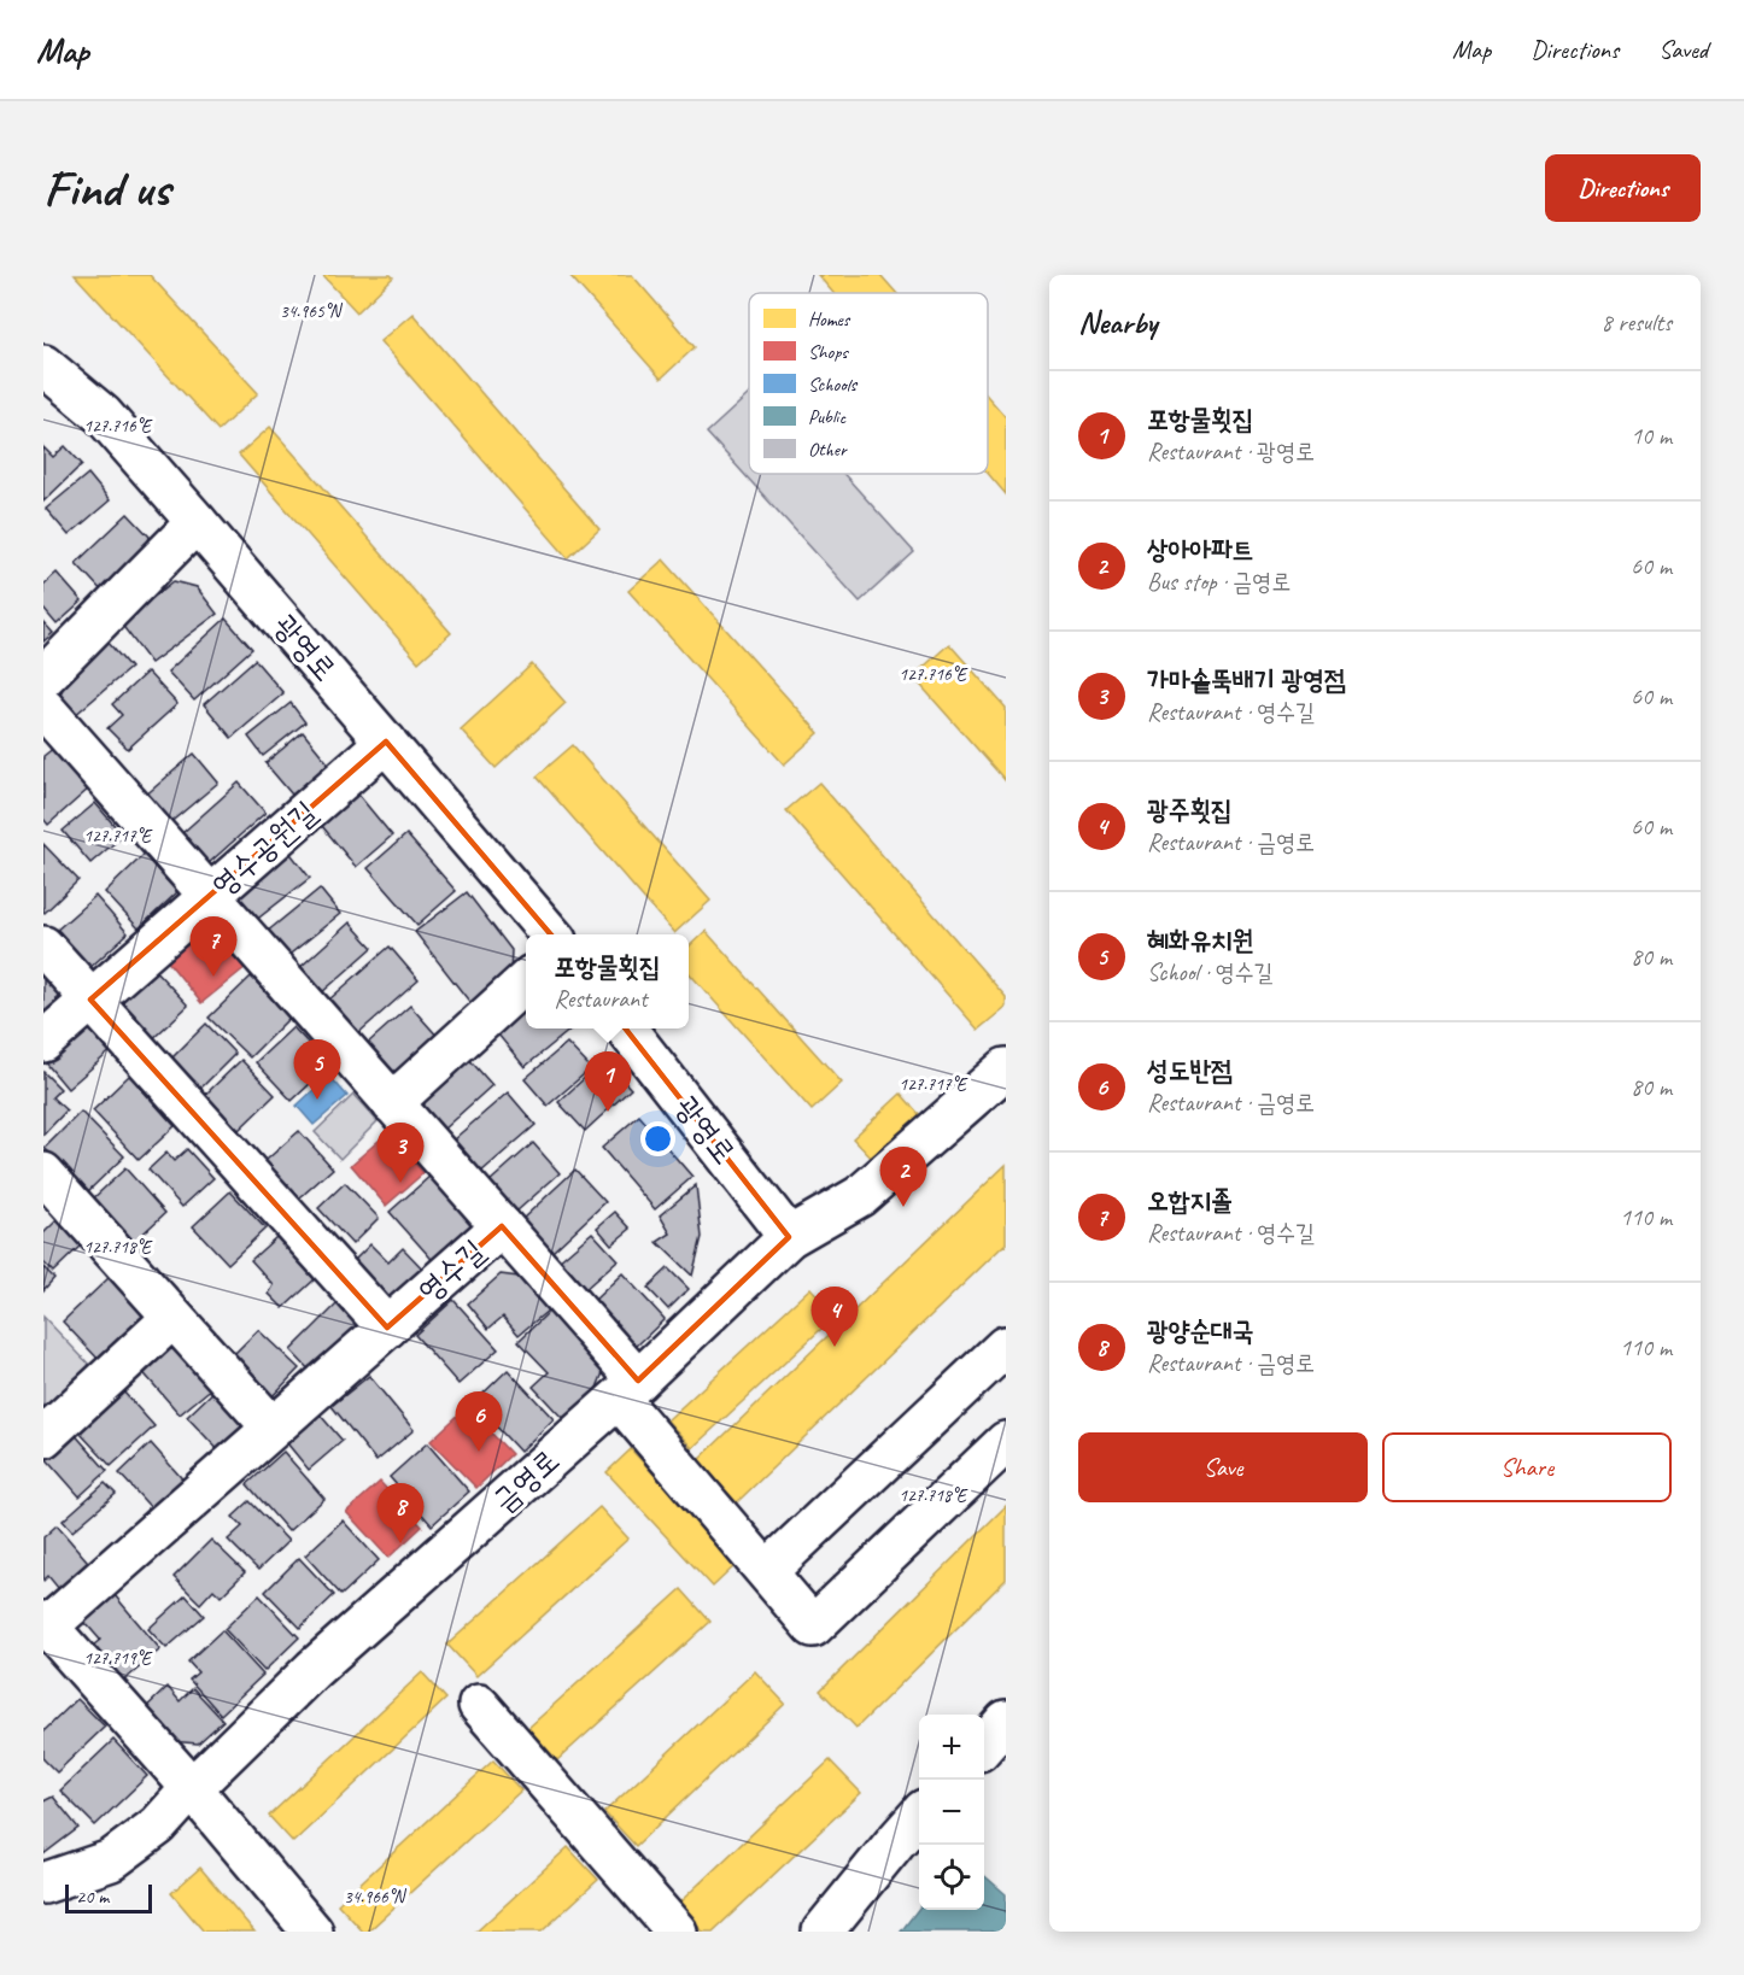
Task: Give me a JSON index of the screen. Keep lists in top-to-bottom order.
{
  "streets": {
    "street": [
      "광영로",
      "영수공원길",
      "영수길",
      "금영로"
    ]
  },
  "crossings": [
    ["광영로", "영수공원길"],
    ["광영로", "금영로"],
    ["영수공원길", "영수길"]
  ],
  "legend": [
    "Homes",
    "Shops",
    "Schools",
    "Public",
    "Other"
  ],
  "scale_bar": "20 m",
  "page": {
    "header": "Map",
    "nav": ["Map", "Directions", "Saved"],
    "buttons": [
      "Directions",
      ["Save", "Share"]
    ],
    "title": "Find us",
    "heading": ["Nearby", "8 results"],
    "list": [
      {
        "mark": "1",
        "name": "포항물횟집",
        "note": "Restaurant · 광영로",
        "value": "10 m"
      },
      {
        "mark": "2",
        "name": "상아아파트",
        "note": "Bus stop · 금영로",
        "value": "60 m"
      },
      {
        "mark": "3",
        "name": "가마솥뚝배기 광영점",
        "note": "Restaurant · 영수길",
        "value": "60 m"
      },
      {
        "mark": "4",
        "name": "광주횟집",
        "note": "Restaurant · 금영로",
        "value": "60 m"
      },
      {
        "mark": "5",
        "name": "혜화유치원",
        "note": "School · 영수길",
        "value": "80 m"
      },
      {
        "mark": "6",
        "name": "성도반점",
        "note": "Restaurant · 금영로",
        "value": "80 m"
      },
      {
        "mark": "7",
        "name": "오합지졸",
        "note": "Restaurant · 영수길",
        "value": "110 m"
      },
      {
        "mark": "8",
        "name": "광양순대국",
        "note": "Restaurant · 금영로",
        "value": "110 m"
      }
    ],
    "pins": [
      "7",
      "5",
      "1",
      "3",
      "2",
      "4",
      "6",
      "8"
    ],
    "popup": ["포항물횟집", "Restaurant"],
    "map_buttons": ["+", "−"],
    "scale": "20 m"
  },
  "coordinates": [
    "34.965°N",
    "127.716°E",
    "127.717°E",
    "127.718°E",
    "127.719°E",
    "34.966°N"
  ]
}
